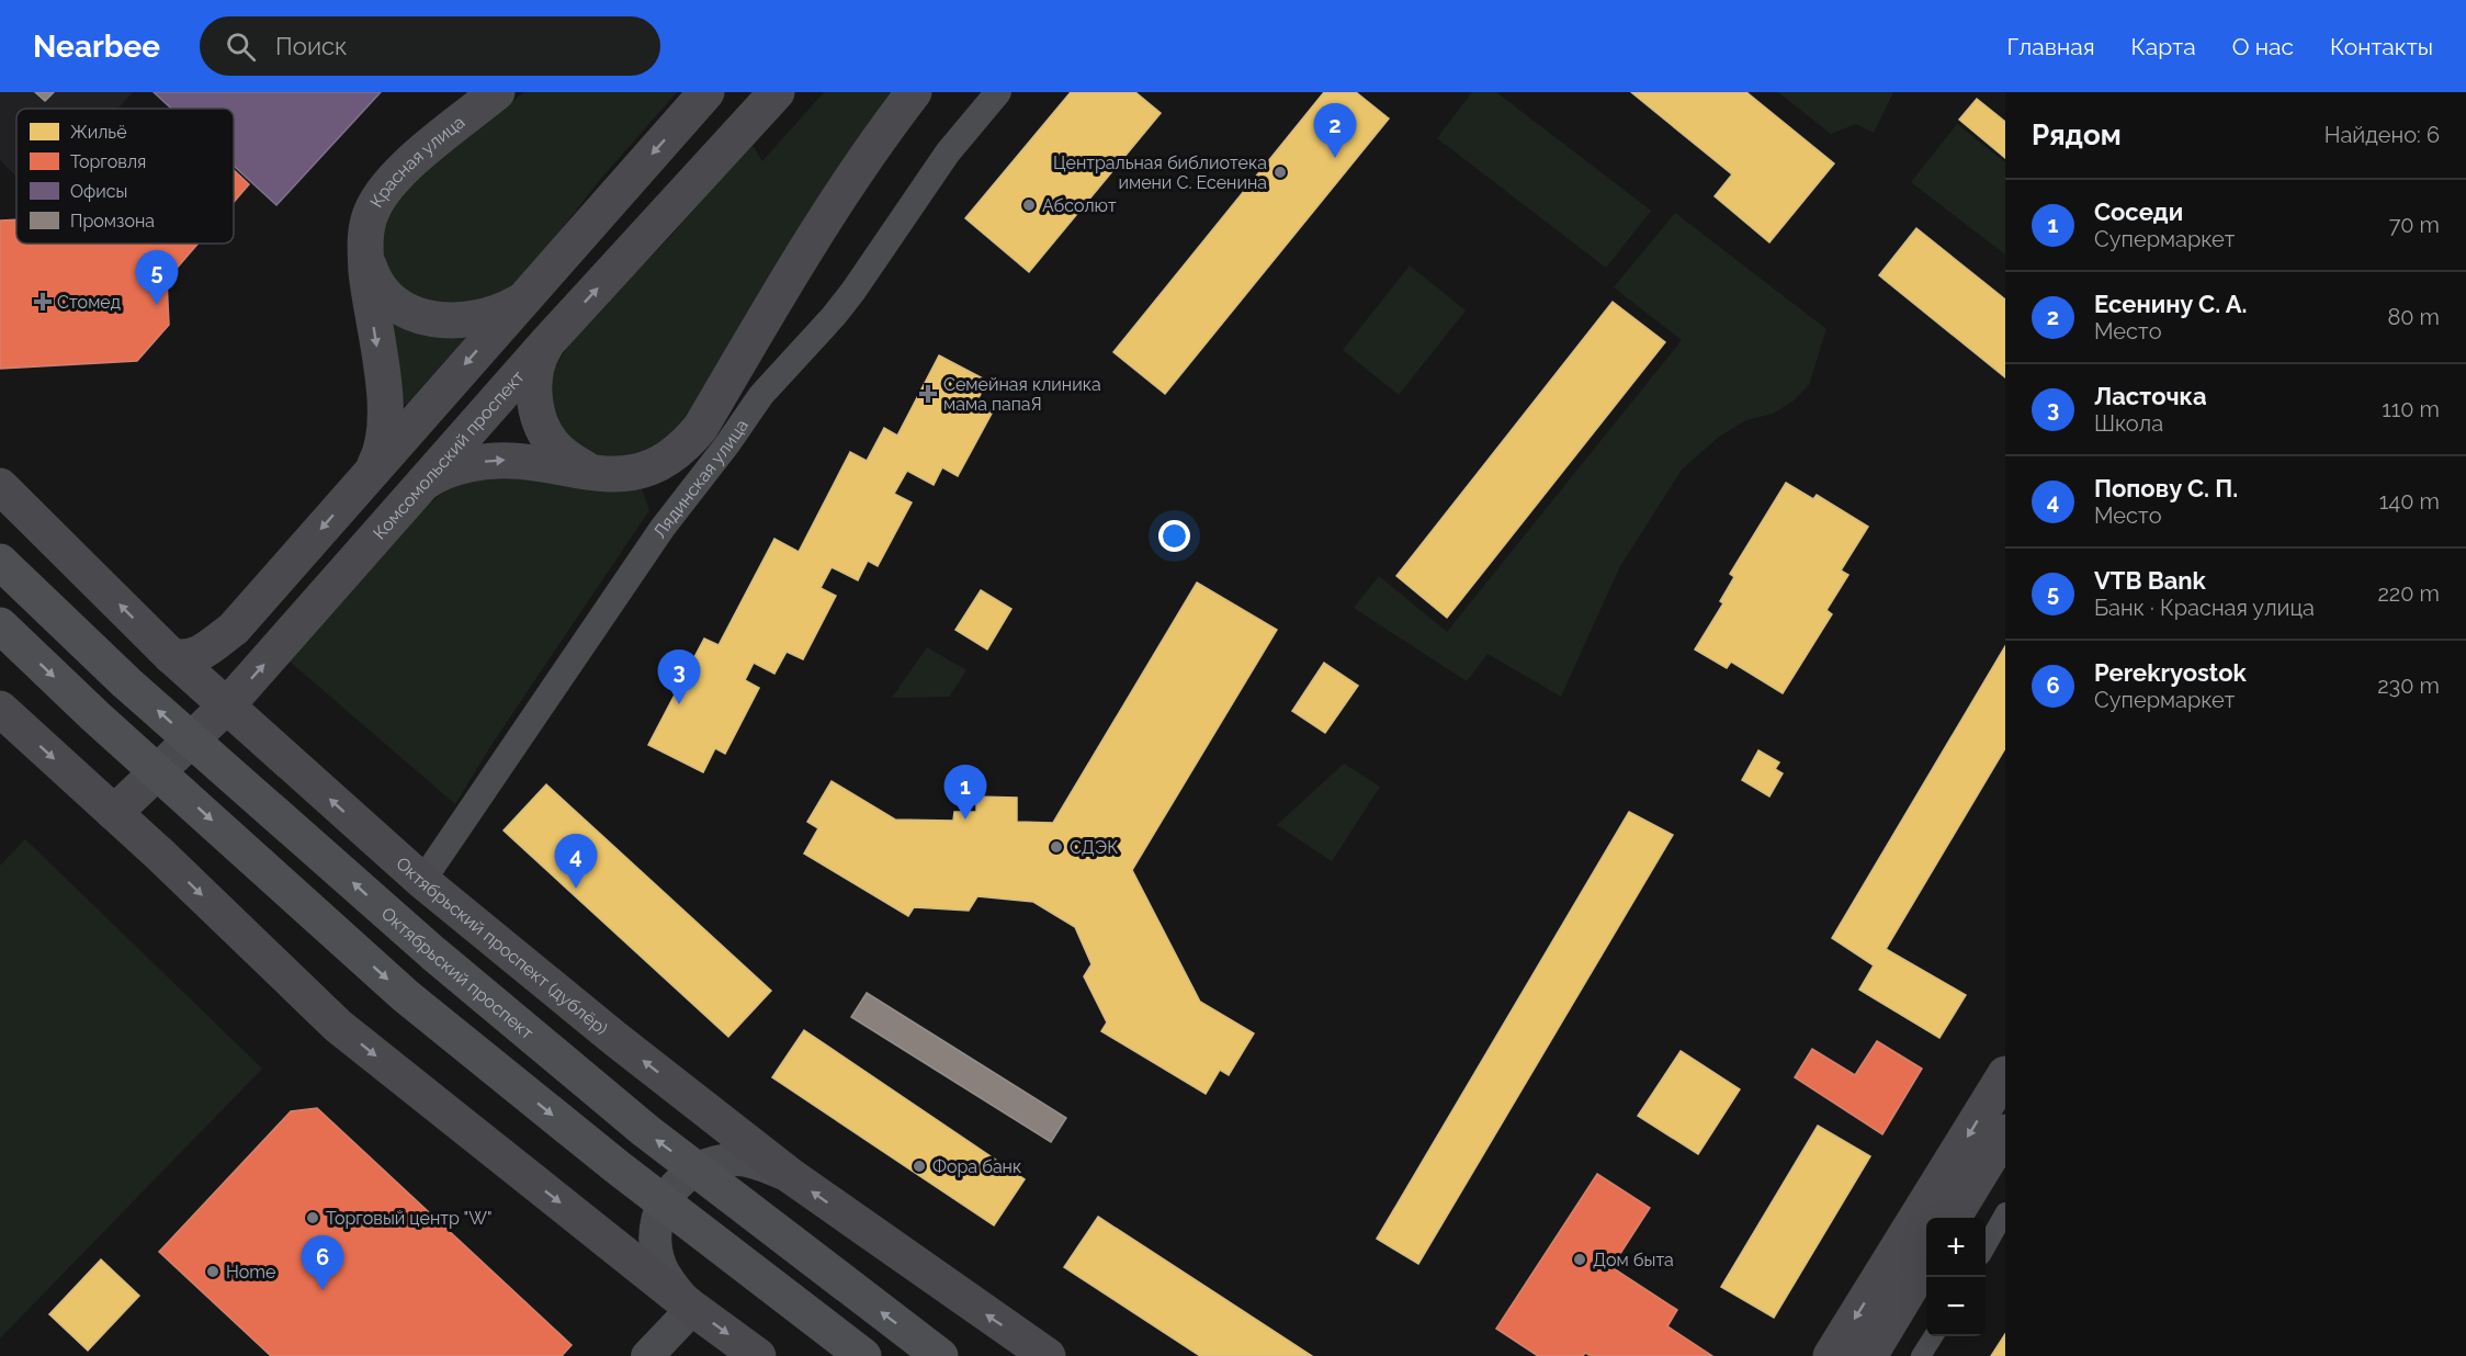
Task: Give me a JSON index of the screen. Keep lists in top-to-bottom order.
{
  "streets": {
    "main road": [
      "Красная улица",
      "Комсомольский проспект",
      "Лядинская улица",
      "Октябрьский проспект (дублёр)",
      "Октябрьский проспект"
    ]
  },
  "crossings": [
    ["Комсомольский проспект", "Лядинская улица"],
    ["Комсомольский проспект", "Октябрьский проспект (дублёр)"],
    ["Лядинская улица", "Октябрьский проспект (дублёр)"]
  ],
  "places": {
    "other": [
      "Центральная библиотека имени С. Есенина",
      "Абсолют",
      "СДЭК",
      "Фора банк",
      "Торговый центр \"W\"",
      "Дом быта",
      "Home"
    ],
    "health": ["Стомед", "Семейная клиника мама папаЯ"]
  },
  "legend": [
    "Жильё",
    "Торговля",
    "Офисы",
    "Промзона"
  ],
  "page": {
    "header": "Nearbee",
    "search": "Поиск",
    "nav": [
      "Главная",
      "Карта",
      "О нас",
      "Контакты"
    ],
    "heading": ["Рядом", "Найдено: 6"],
    "pins": [
      "2",
      "5",
      "3",
      "1",
      "4",
      "6"
    ],
    "list": [
      {
        "mark": "1",
        "name": "Соседи",
        "note": "Супермаркет",
        "value": "70 m"
      },
      {
        "mark": "2",
        "name": "Есенину С. А.",
        "note": "Место",
        "value": "80 m"
      },
      {
        "mark": "3",
        "name": "Ласточка",
        "note": "Школа",
        "value": "110 m"
      },
      {
        "mark": "4",
        "name": "Попову С. П.",
        "note": "Место",
        "value": "140 m"
      },
      {
        "mark": "5",
        "name": "VTB Bank",
        "note": "Банк · Красная улица",
        "value": "220 m"
      },
      {
        "mark": "6",
        "name": "Perekryostok",
        "note": "Супермаркет",
        "value": "230 m"
      }
    ],
    "map_buttons": ["+", "−"]
  }
}
